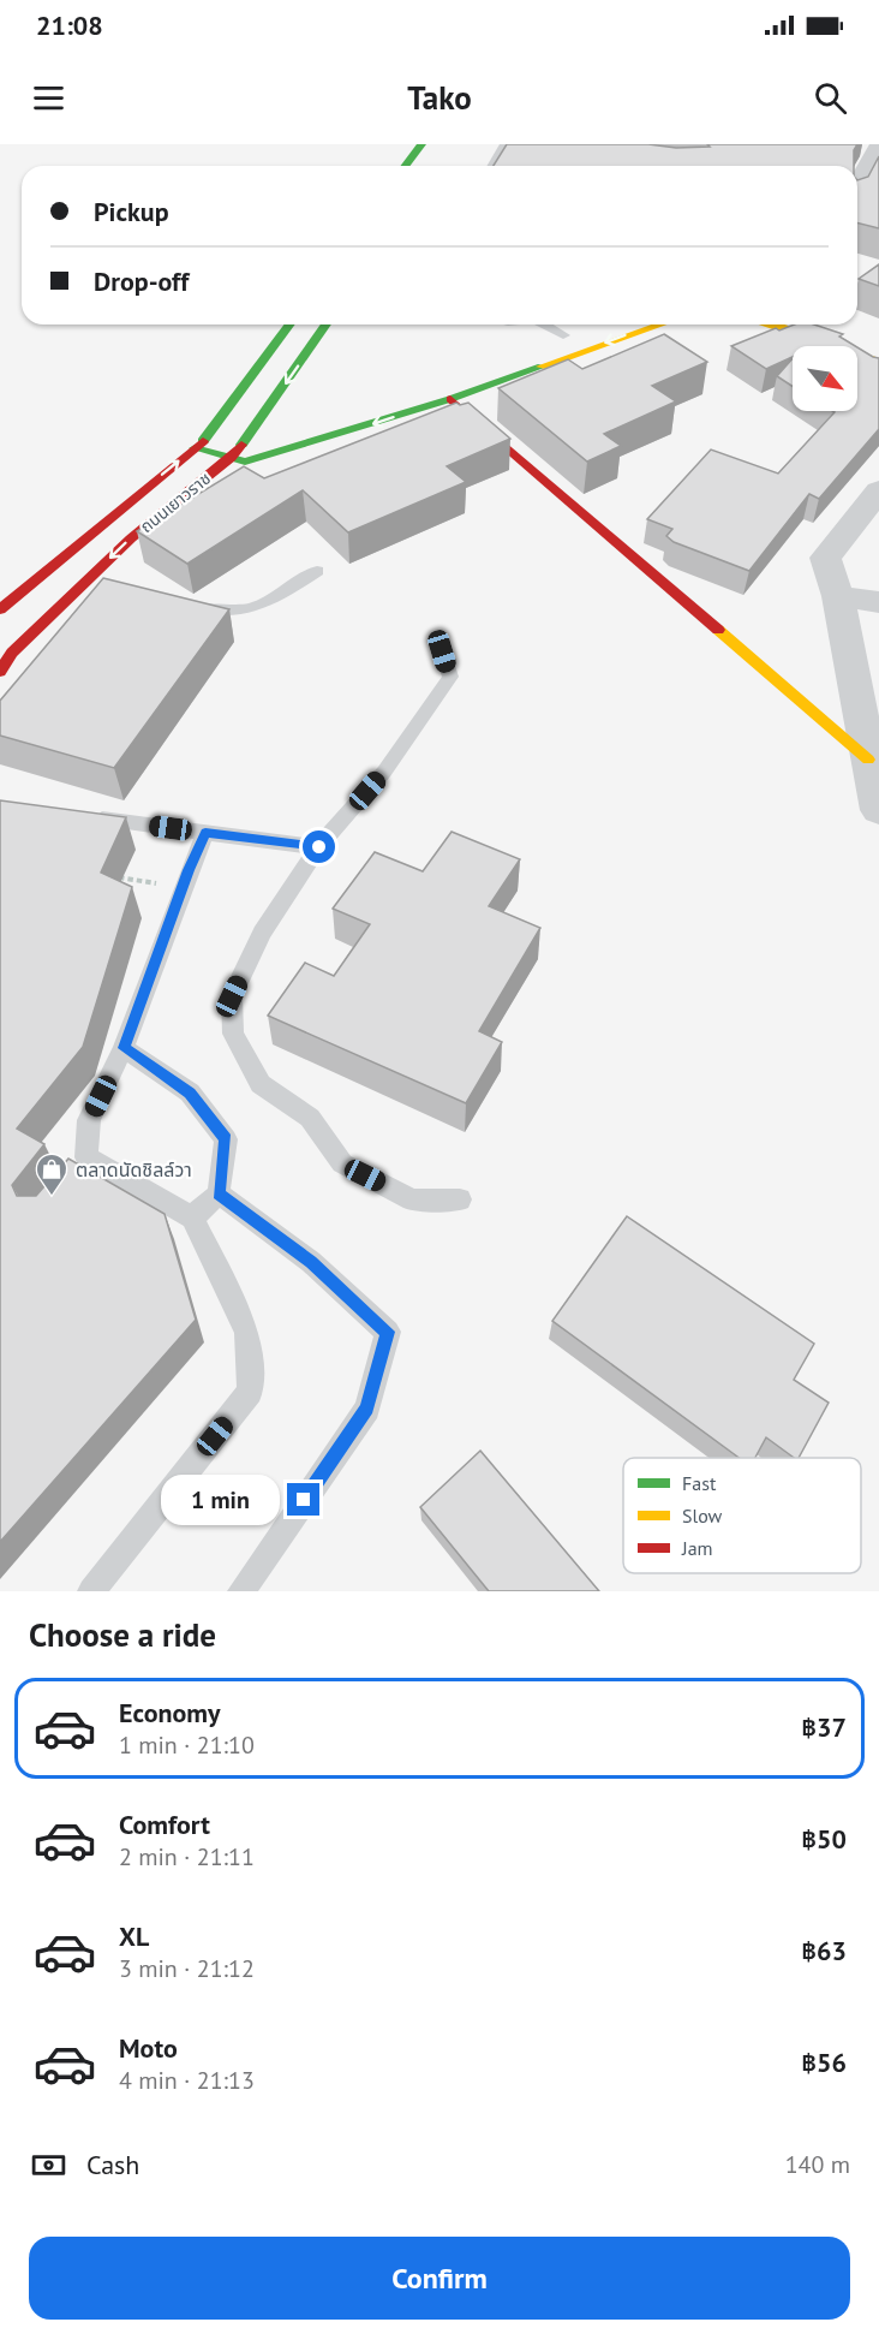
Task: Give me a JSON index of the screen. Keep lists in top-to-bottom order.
{
  "streets": {
    "street": ["ถนนเยาวราช"]
  },
  "places": {
    "shop": ["ตลาดนัดชิลล์วา"]
  },
  "legend": ["Fast", "Slow", "Jam"],
  "north": "bottom right",
  "page": {
    "status": "21:08",
    "header": "Tako",
    "banner": ["Pickup", "Drop-off"],
    "bubble": "1 min",
    "heading": "Choose a ride",
    "list": [
      {
        "name": "Economy",
        "note": "1 min · 21:10",
        "value": "฿37"
      },
      {
        "name": "Comfort",
        "note": "2 min · 21:11",
        "value": "฿50"
      },
      {
        "name": "XL",
        "note": "3 min · 21:12",
        "value": "฿63"
      },
      {
        "name": "Moto",
        "note": "4 min · 21:13",
        "value": "฿56"
      }
    ],
    "pay": ["Cash", "140 m"],
    "buttons": "Confirm"
  }
}
